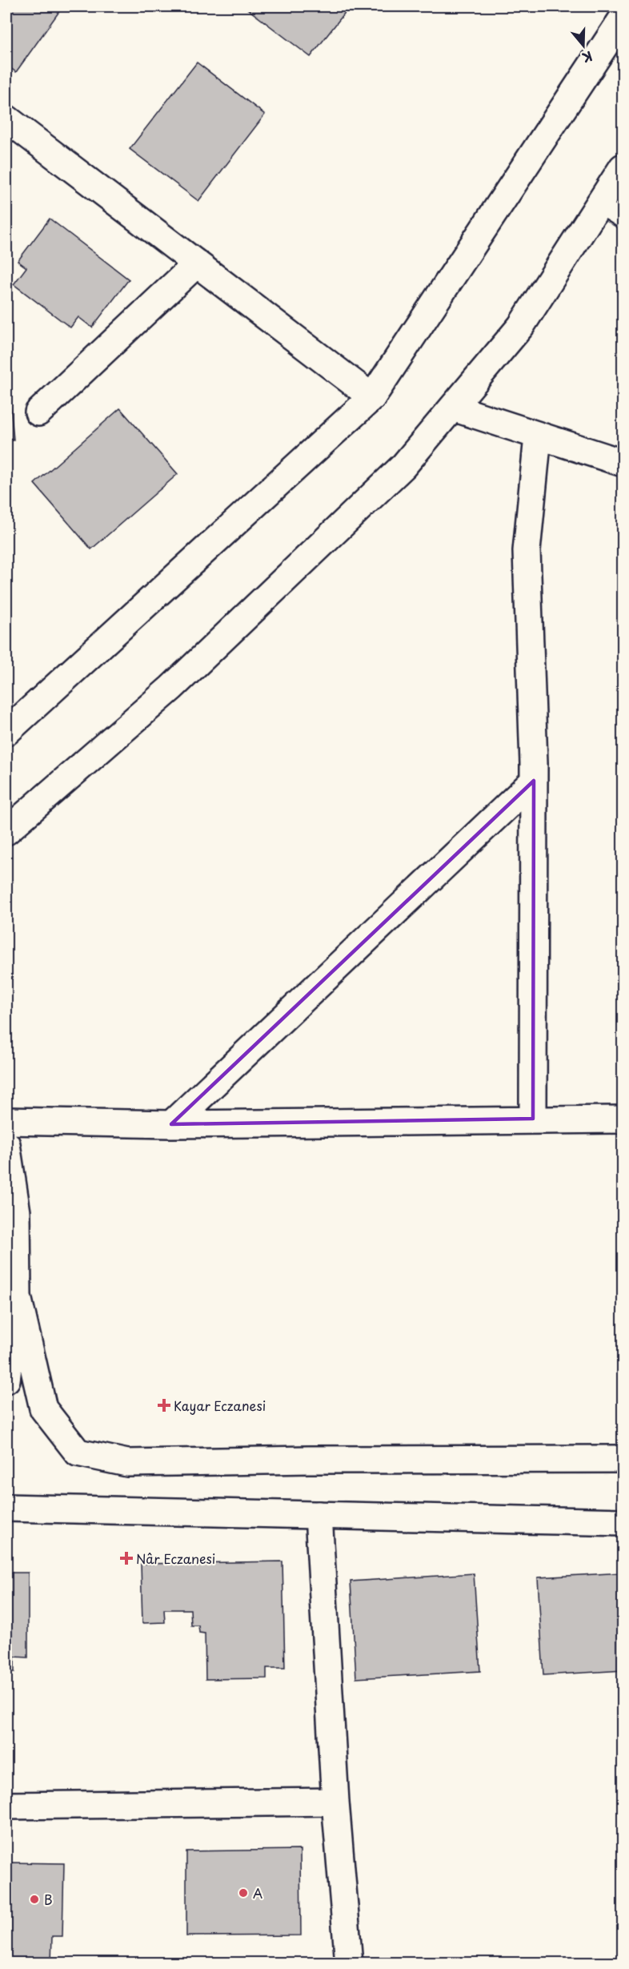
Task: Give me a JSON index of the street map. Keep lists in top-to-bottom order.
{
  "places": {
    "health": ["Kayar Eczanesi", "Nâr Eczanesi"],
    "other": ["A", "B"]
  },
  "north": "bottom"
}
